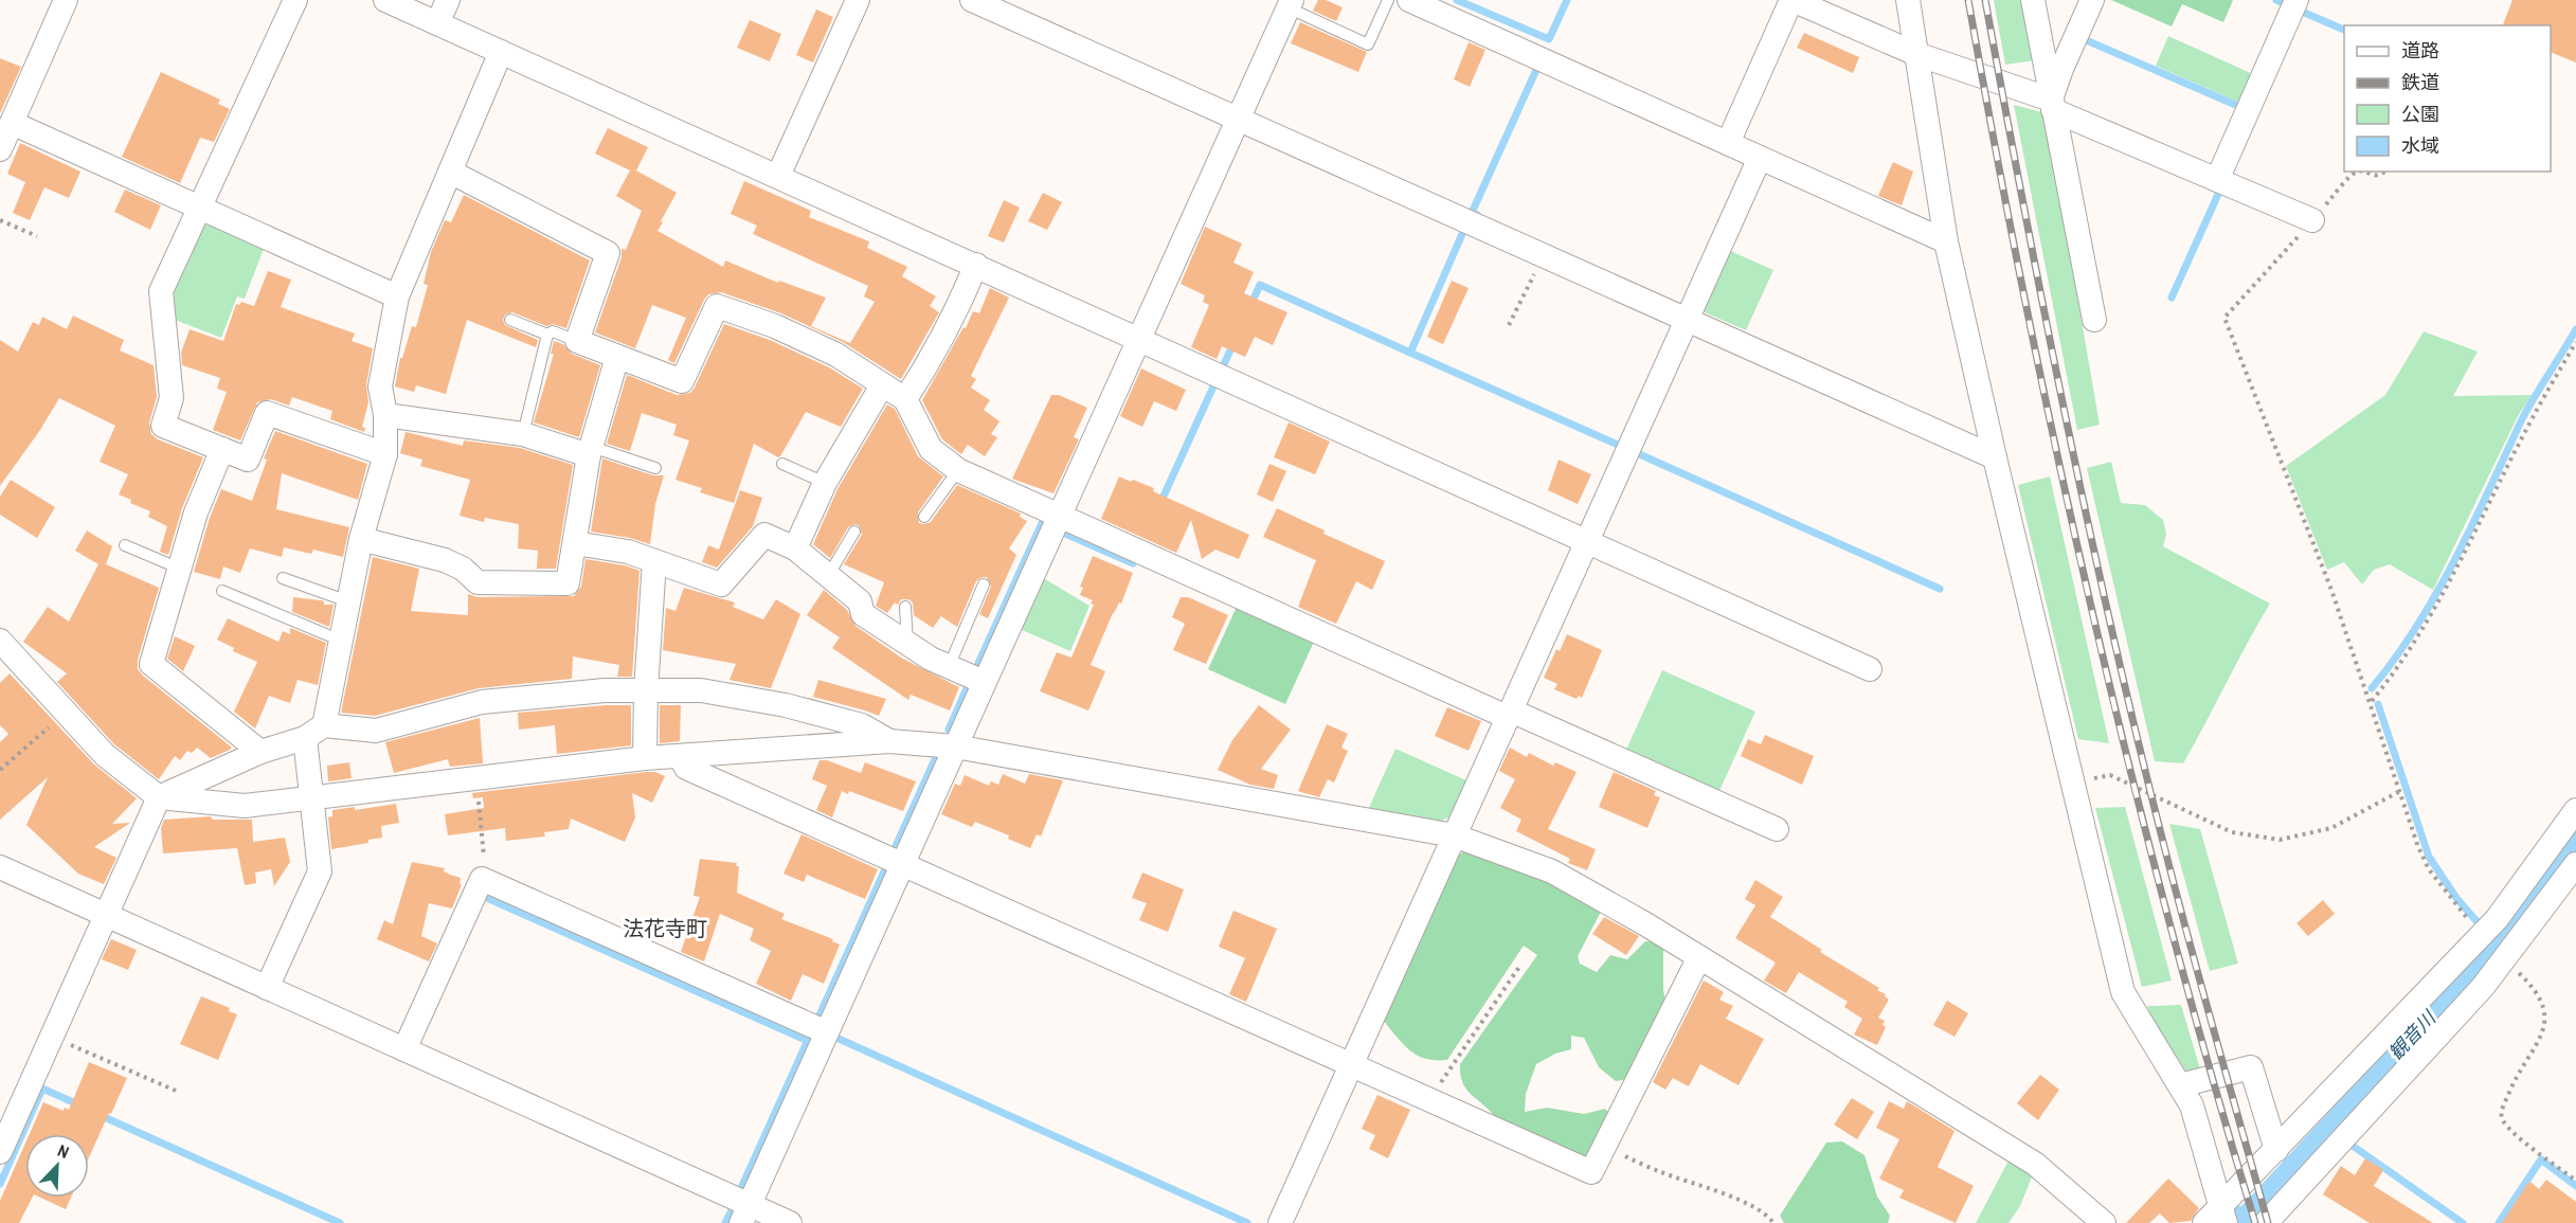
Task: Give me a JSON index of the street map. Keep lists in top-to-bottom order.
{
  "districts": ["法花寺町"],
  "water": ["観音川"],
  "legend": [
    "道路",
    "鉄道",
    "公園",
    "水域"
  ],
  "north": "top right"
}
